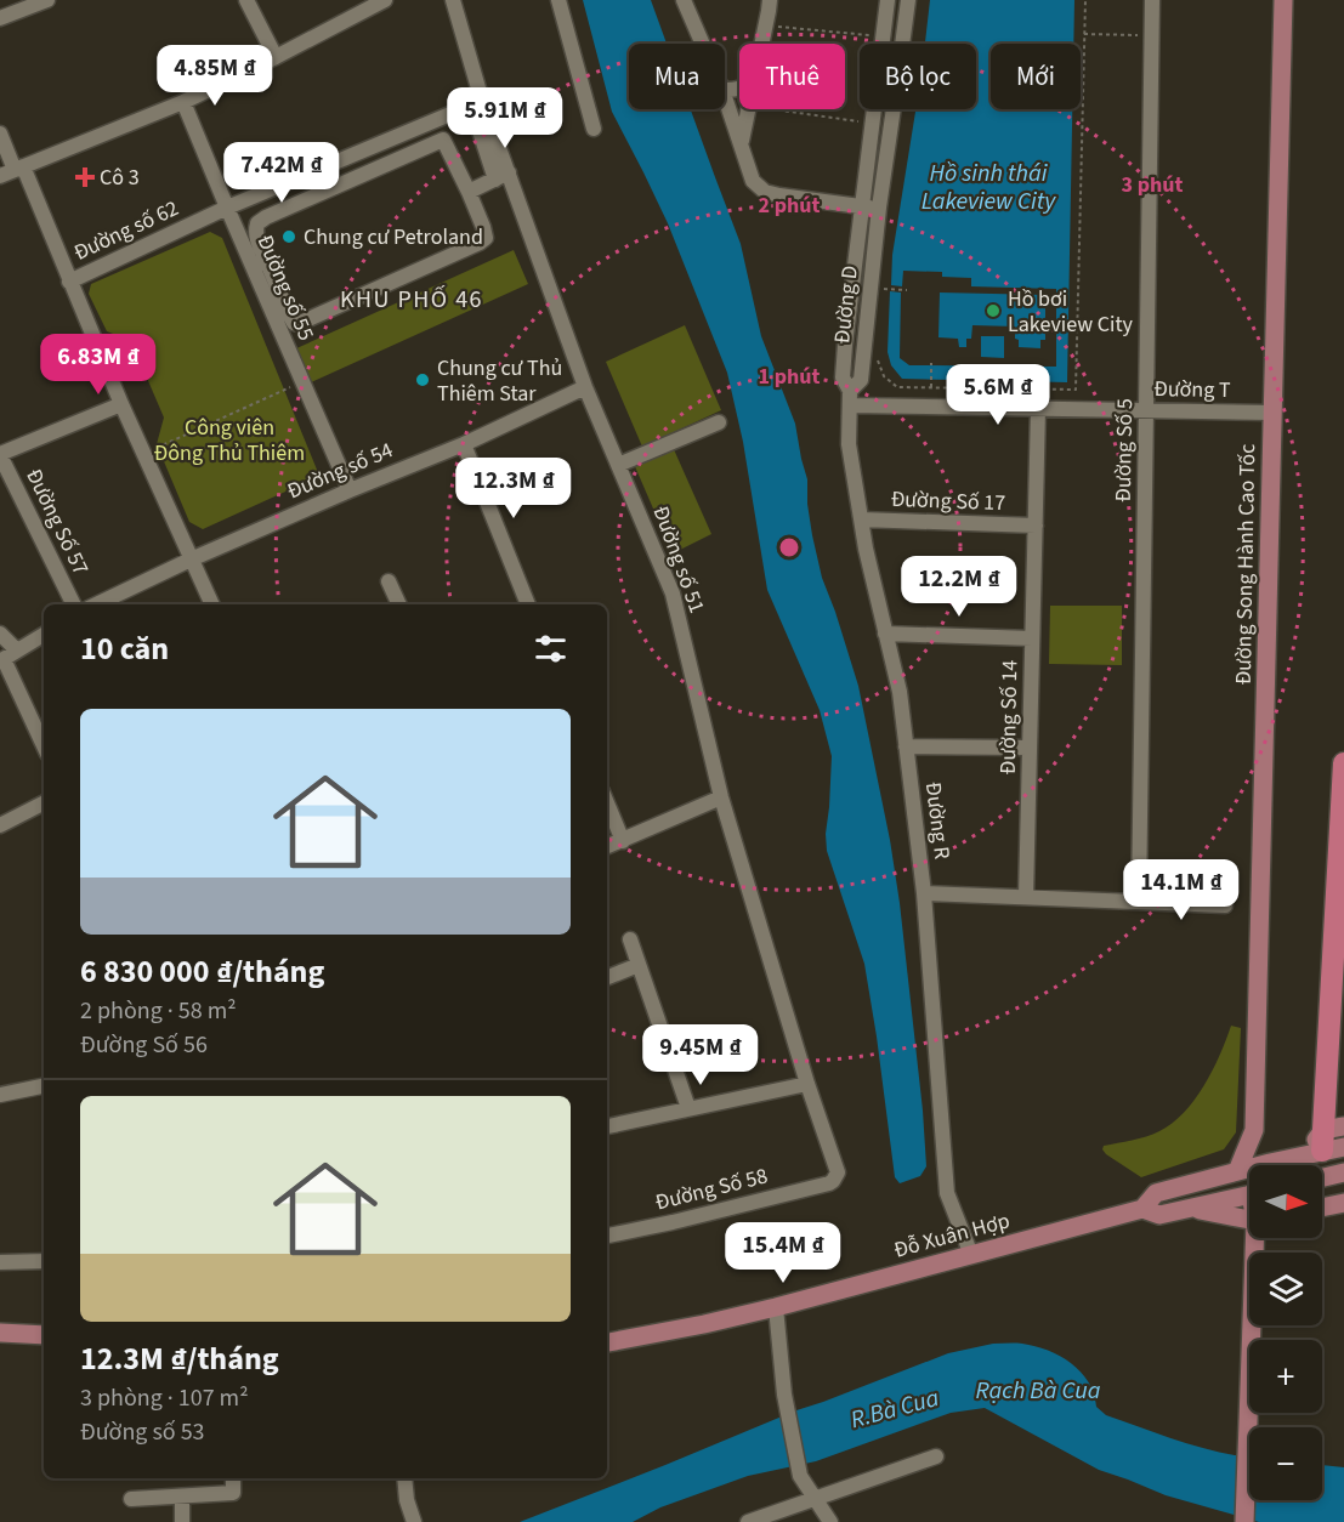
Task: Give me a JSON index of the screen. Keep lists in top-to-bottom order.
{
  "streets": {
    "main road": ["Đường Song Hành Cao Tốc", "Đỗ Xuân Hợp"],
    "street": [
      "Đường số 62",
      "Đường số 55",
      "Đường D",
      "Đường T",
      "Đường Số 5",
      "Đường số 54",
      "Đường Số 17",
      "Đường Số 57",
      "Đường số 51",
      "Đường Số 14",
      "Đường R",
      "Đường Số 58"
    ]
  },
  "crossings": [
    ["Đường số 62", "Đường số 55"],
    ["Đường số 62", "Đường số 51"],
    ["Đường số 55", "Đường số 54"],
    ["Đường D", "Đường T"],
    ["Đường D", "Đường R"],
    ["Đường T", "Đường Số 5"],
    ["Đường T", "Đường Song Hành Cao Tốc"],
    ["Đường T", "Đường Số 14"],
    ["Đường T", "Đường R"],
    ["Đường số 54", "Đường số 51"],
    ["Đường Số 17", "Đường Số 14"],
    ["Đường Số 17", "Đường R"],
    ["Đường số 51", "Đường Số 58"],
    ["Đường Song Hành Cao Tốc", "Đỗ Xuân Hợp"],
    ["Đường R", "Đỗ Xuân Hợp"]
  ],
  "districts": ["KHU PHỐ 46"],
  "water": ["Hồ sinh thái Lakeview City", "Rạch Bà Cua", "R.Bà Cua"],
  "parks": ["Công viên Đông Thủ Thiêm"],
  "places": {
    "health": ["Cô 3"],
    "other": ["Chung cư Petroland", "Hồ bơi Lakeview City", "Chung cư Thủ Thiêm Star"]
  },
  "north": "right",
  "page": {
    "chip": [
      "Mua",
      "Thuê",
      "Bộ lọc",
      "Mới"
    ],
    "price": [
      "4.85M ₫",
      "5.91M ₫",
      "7.42M ₫",
      "6.83M ₫",
      "5.6M ₫",
      "12.3M ₫",
      "12.2M ₫",
      "14.1M ₫",
      "9.45M ₫",
      "15.4M ₫"
    ],
    "heading": "10 căn",
    "list": [
      {
        "name": "6 830 000 ₫/tháng",
        "note": "2 phòng · 58 m² · Đường Số 56"
      },
      {
        "name": "12.3M ₫/tháng",
        "note": "3 phòng · 107 m² · Đường số 53"
      }
    ],
    "map_buttons": ["+", "−"]
  },
  "rings": ["3 phút", "2 phút", "1 phút"]
}
